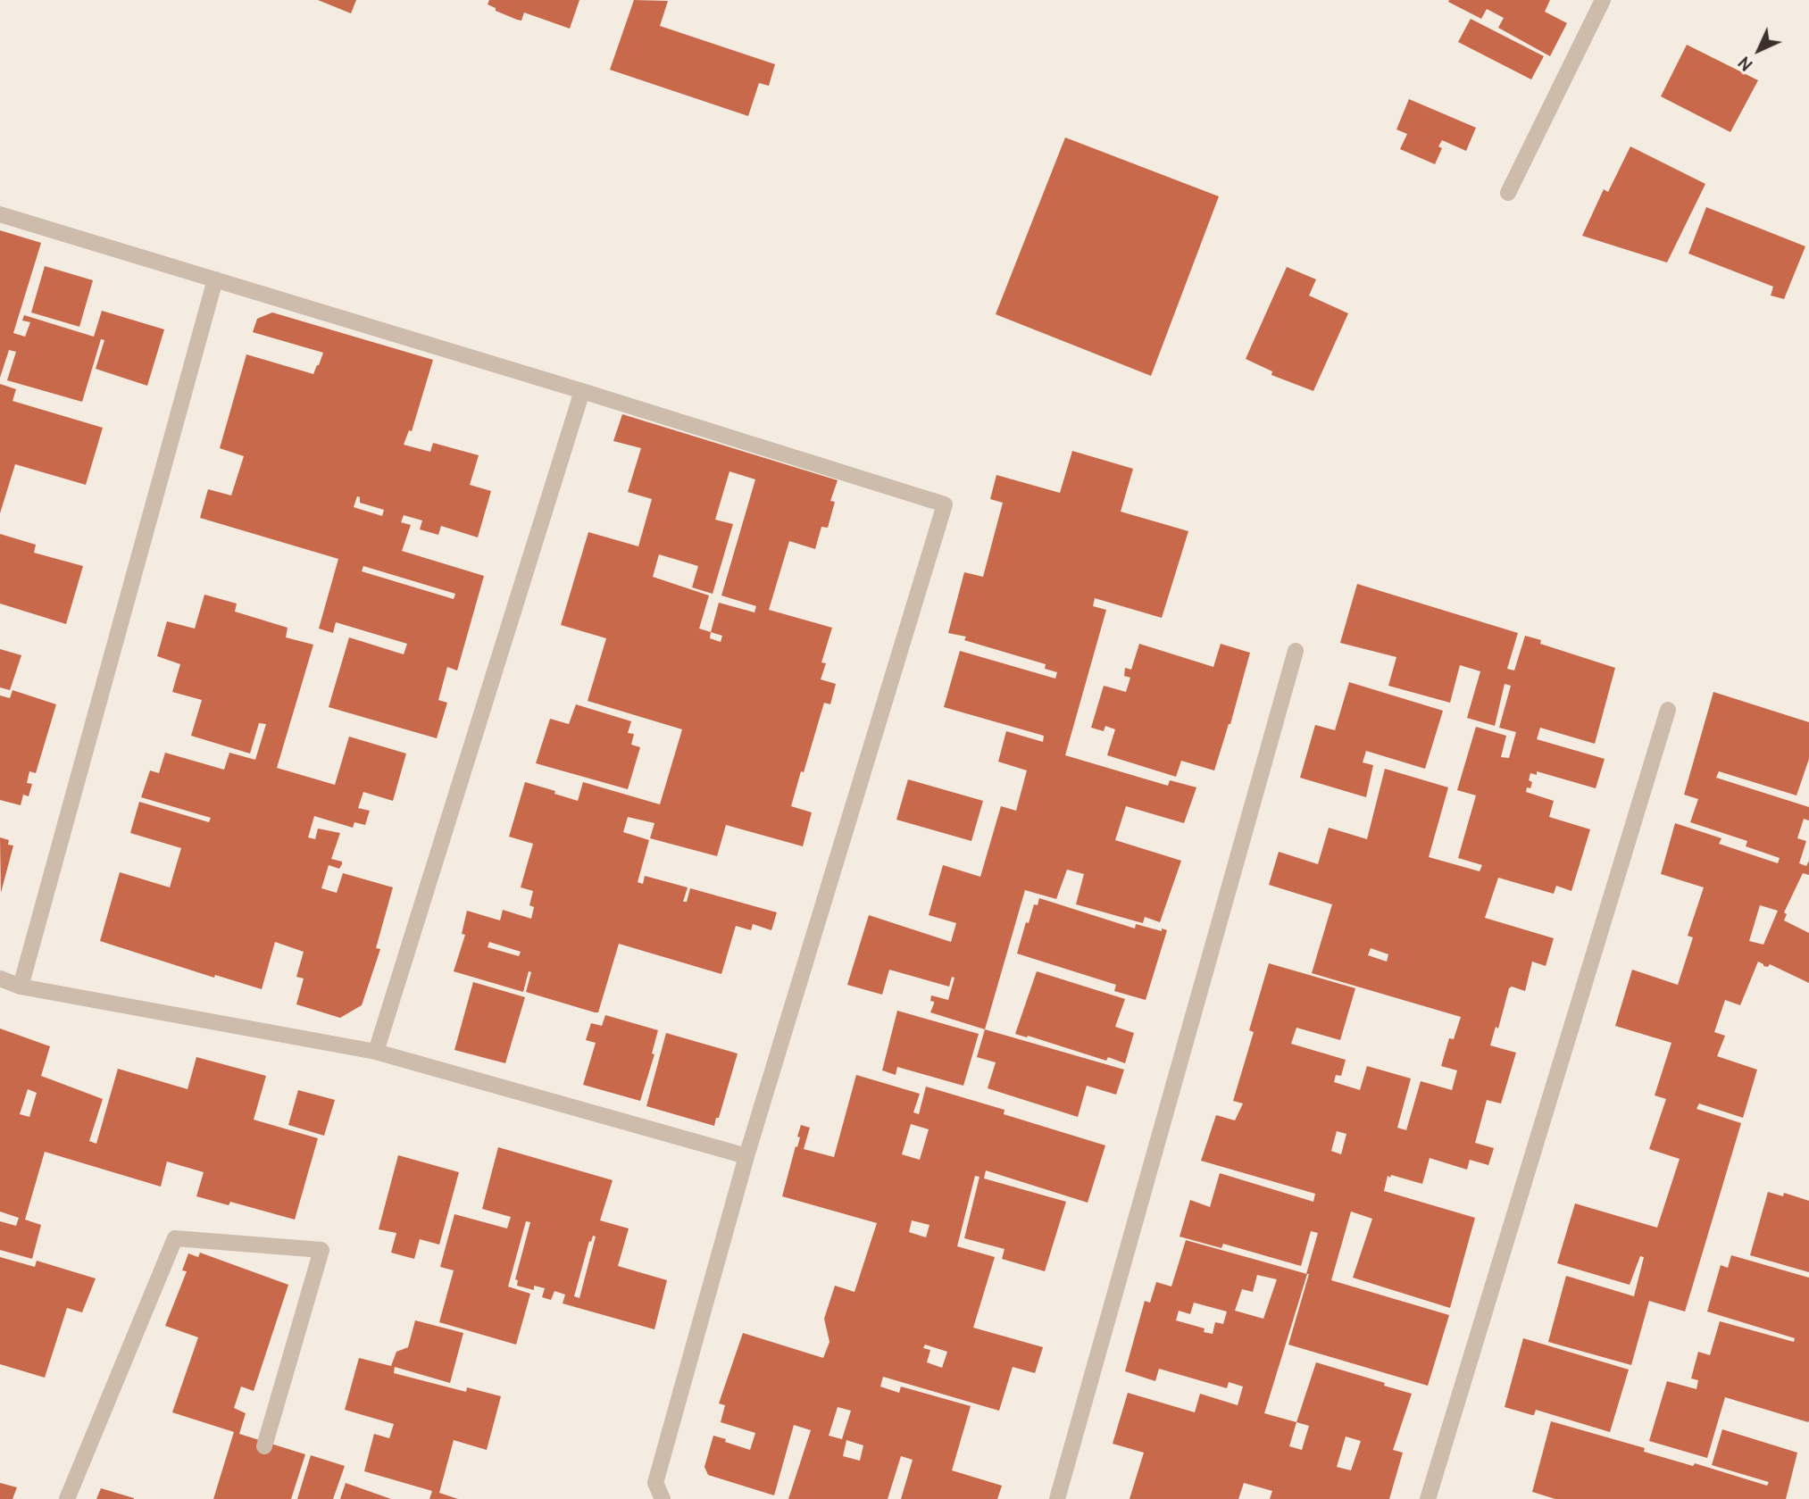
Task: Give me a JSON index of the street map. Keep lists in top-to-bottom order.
{
  "north": "bottom left"
}
